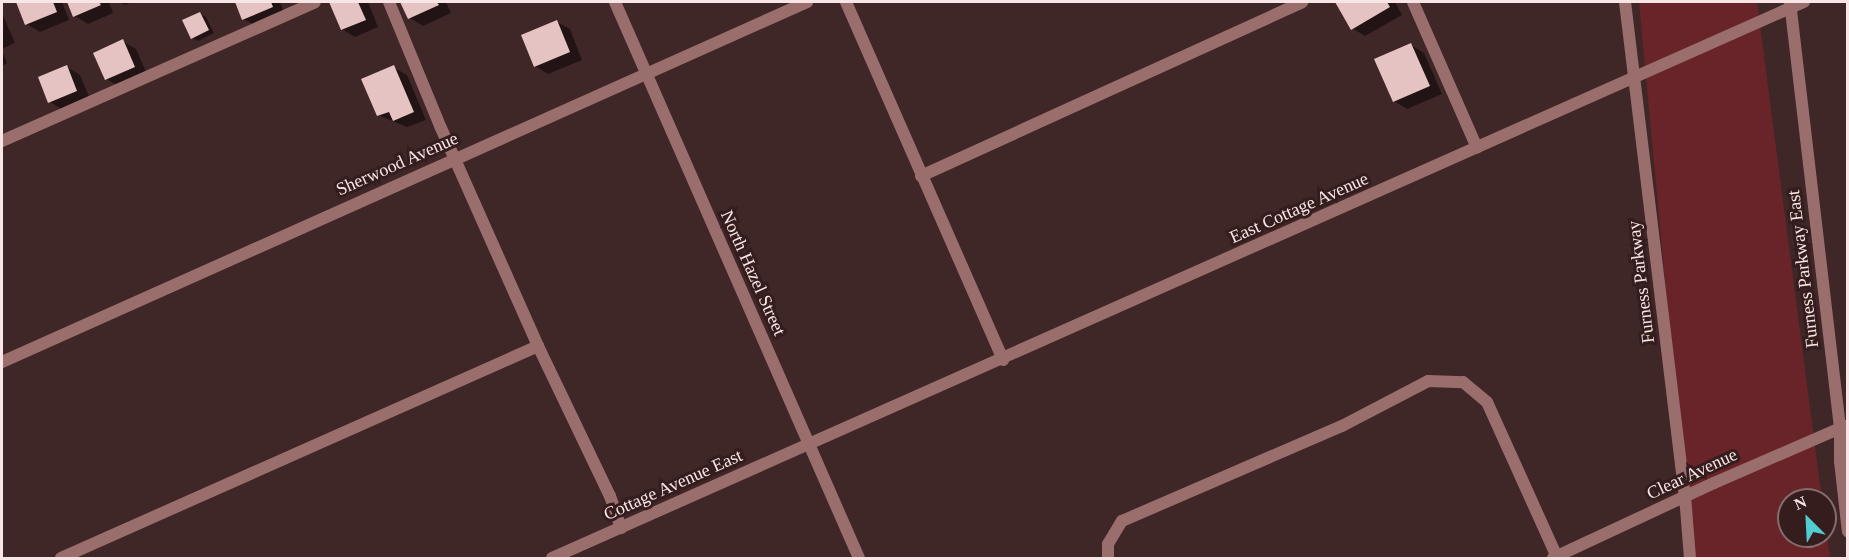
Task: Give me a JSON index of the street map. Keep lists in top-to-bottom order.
{
  "streets": {
    "street": [
      "Sherwood Avenue",
      "East Cottage Avenue",
      "Furness Parkway East",
      "North Hazel Street",
      "Furness Parkway",
      "Clear Avenue",
      "Cottage Avenue East"
    ]
  },
  "crossings": [
    ["Sherwood Avenue", "North Hazel Street"],
    ["East Cottage Avenue", "Furness Parkway East"],
    ["East Cottage Avenue", "North Hazel Street"],
    ["East Cottage Avenue", "Furness Parkway"],
    ["East Cottage Avenue", "Cottage Avenue East"],
    ["Furness Parkway East", "Clear Avenue"],
    ["North Hazel Street", "Cottage Avenue East"],
    ["Furness Parkway", "Clear Avenue"]
  ],
  "north": "top left"
}
